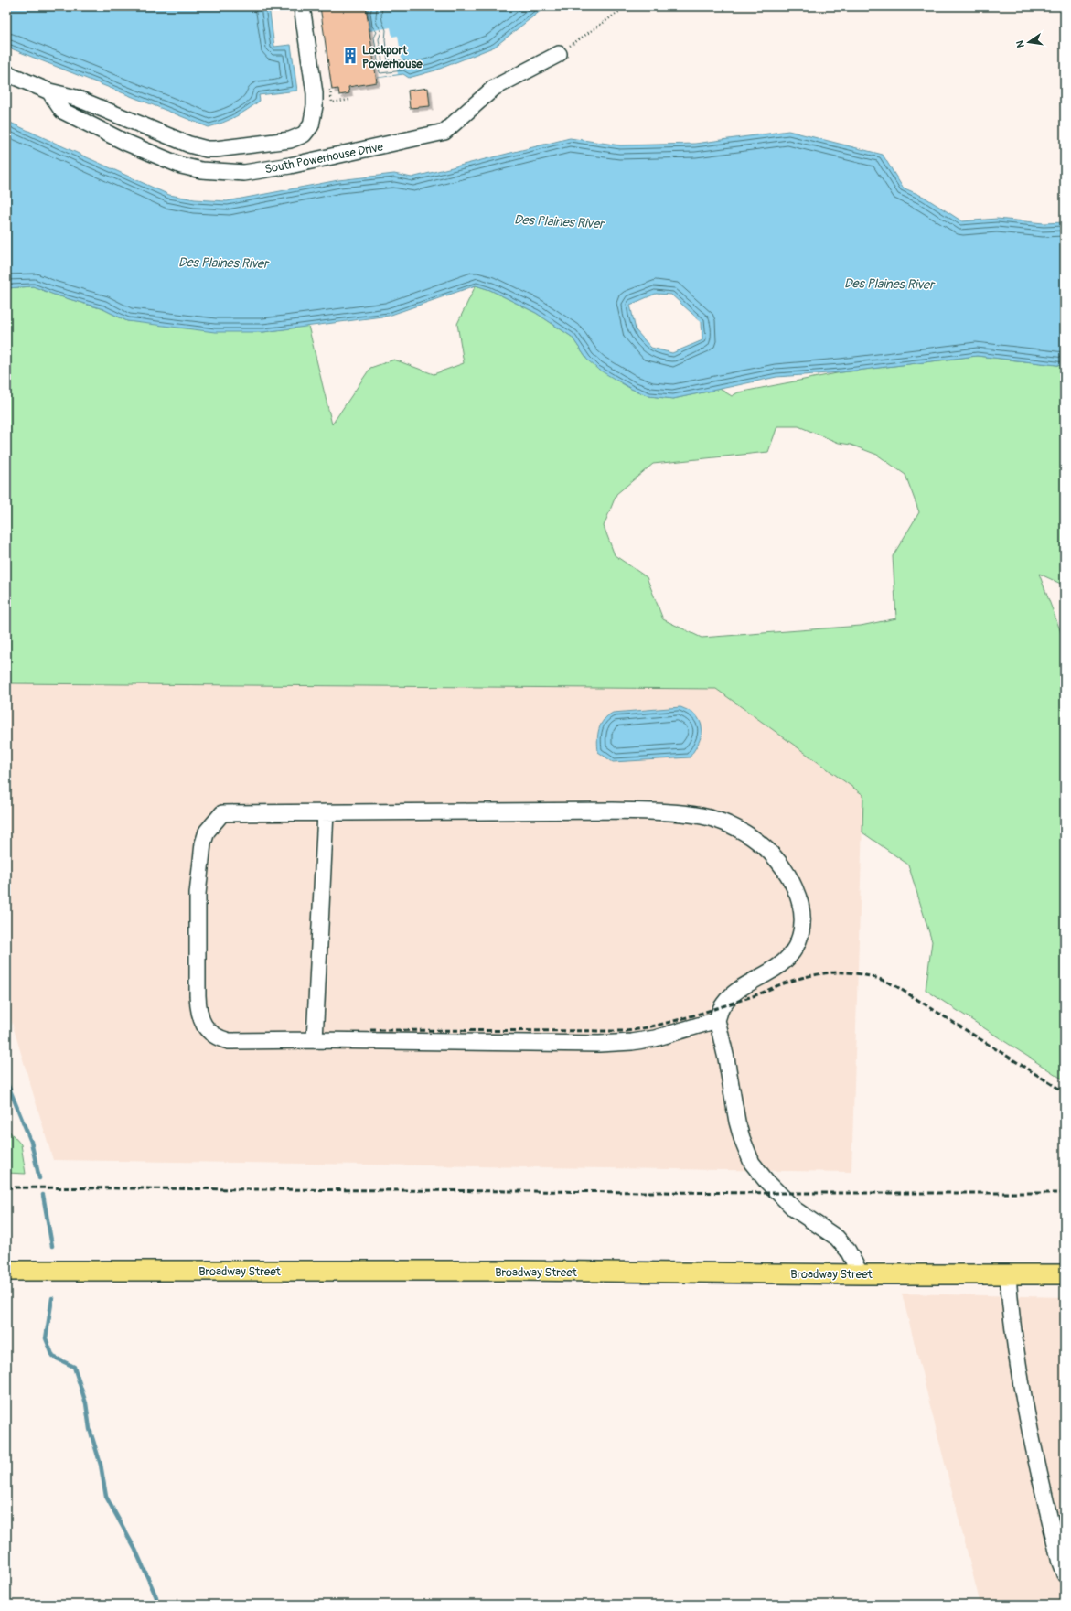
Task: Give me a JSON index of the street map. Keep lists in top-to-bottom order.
{
  "streets": {
    "main road": ["Broadway Street"],
    "lane": ["South Powerhouse Drive"]
  },
  "water": ["Des Plaines River"],
  "places": {
    "building": ["Lockport Powerhouse"]
  },
  "north": "left"
}
